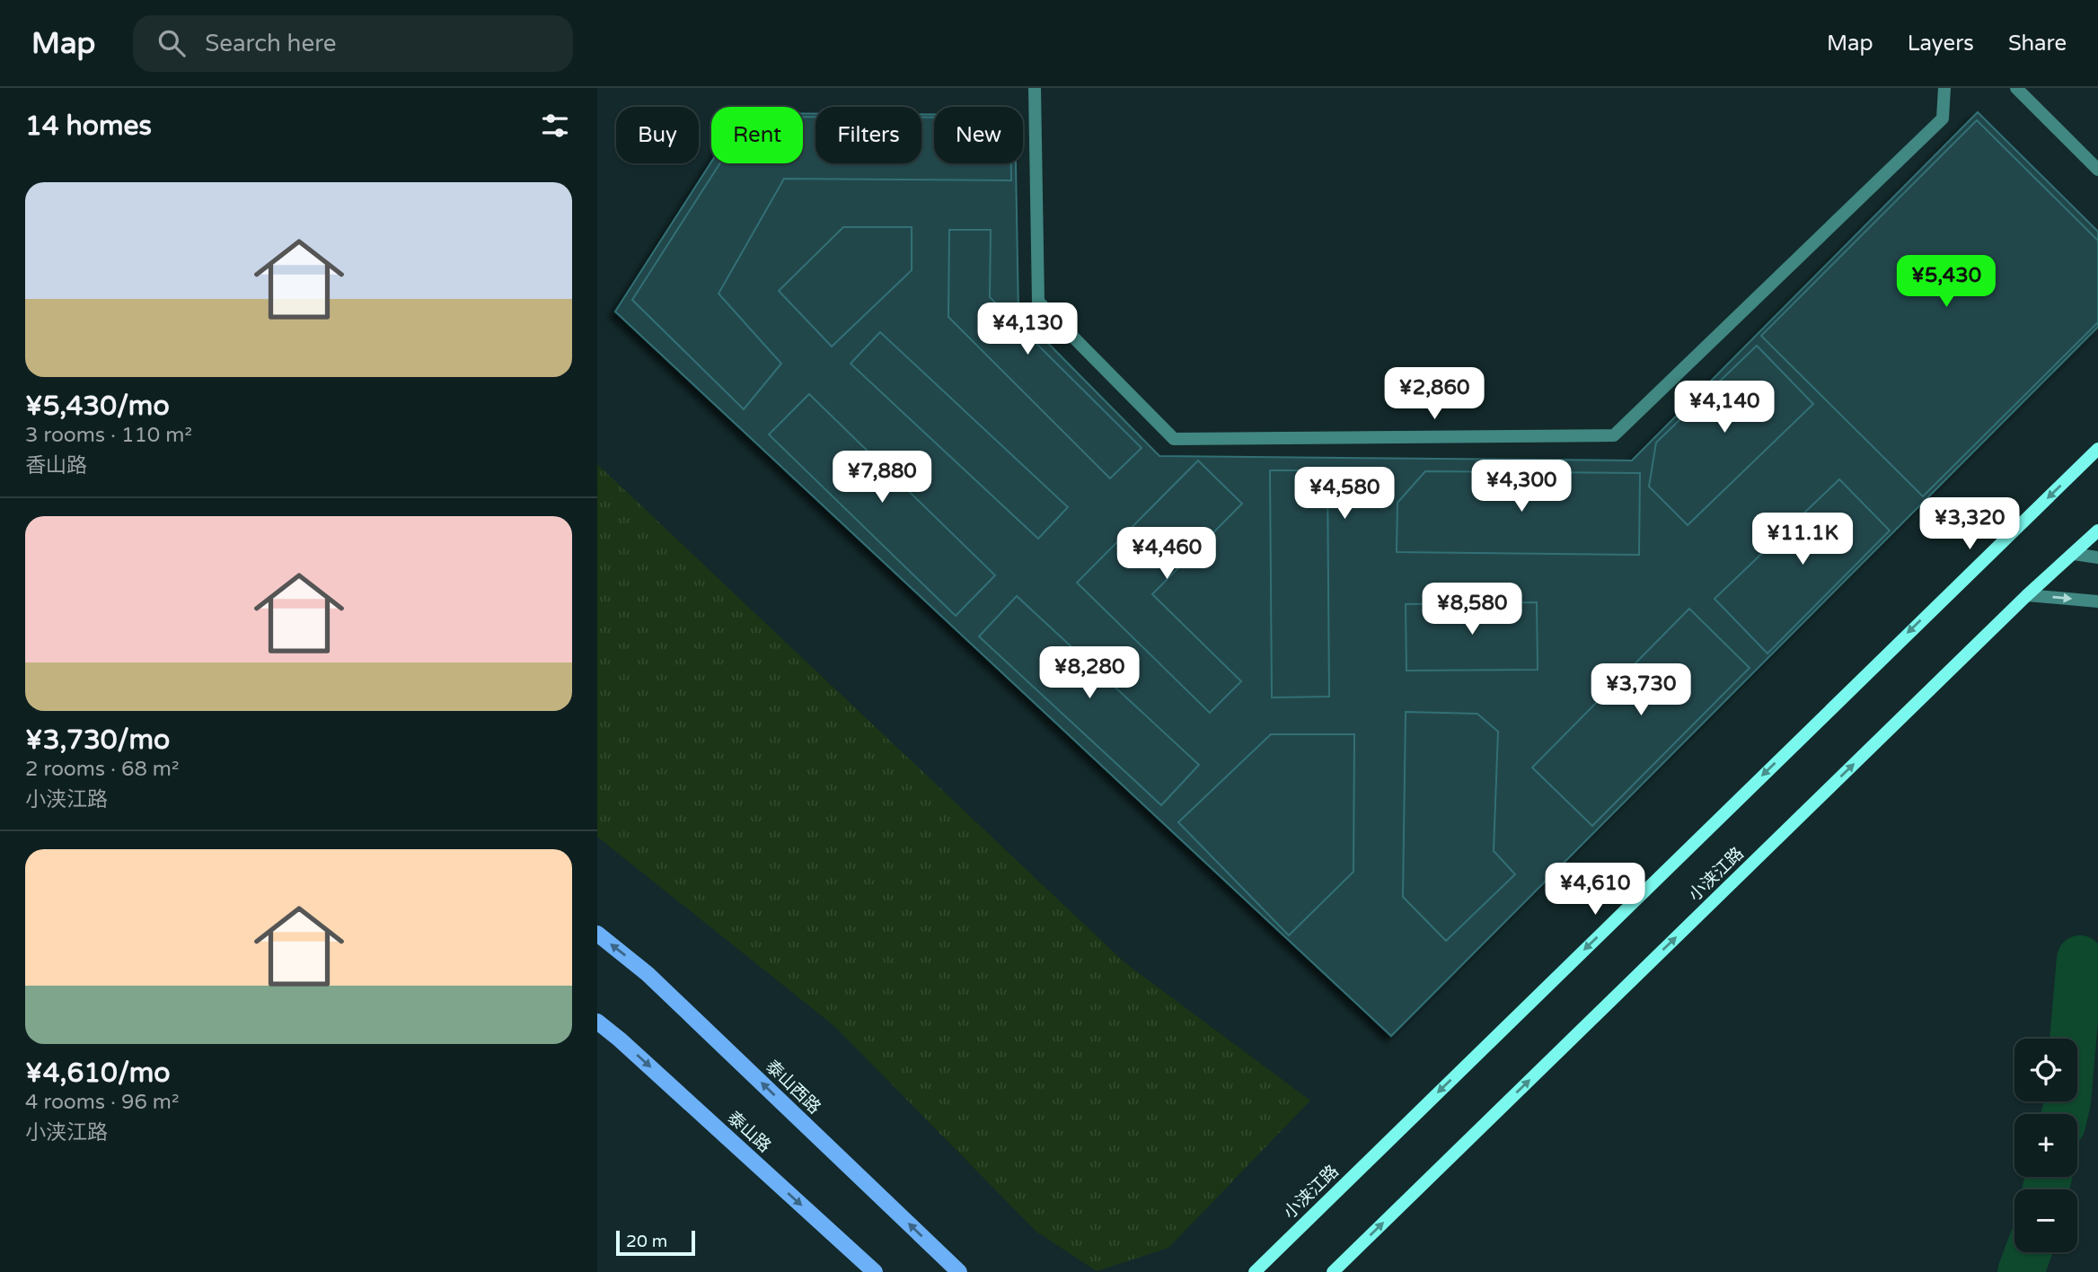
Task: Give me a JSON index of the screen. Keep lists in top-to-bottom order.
{
  "streets": {
    "main road": ["小浃江路", "泰山西路", "泰山路"]
  },
  "one_way": ["泰山西路", "泰山路"],
  "scale_bar": "20 m",
  "page": {
    "header": "Map",
    "search": "Search here",
    "nav": ["Map", "Layers", "Share"],
    "heading": "14 homes",
    "chip": [
      "Buy",
      "Rent",
      "Filters",
      "New"
    ],
    "list": [
      {
        "name": "¥5,430/mo",
        "note": "3 rooms · 110 m² · 香山路"
      },
      {
        "name": "¥3,730/mo",
        "note": "2 rooms · 68 m² · 小浃江路"
      },
      {
        "name": "¥4,610/mo",
        "note": "4 rooms · 96 m² · 小浃江路"
      }
    ],
    "price": [
      "¥5,430",
      "¥4,130",
      "¥2,860",
      "¥4,140",
      "¥7,880",
      "¥4,300",
      "¥4,580",
      "¥3,320",
      "¥11.1K",
      "¥4,460",
      "¥8,580",
      "¥8,280",
      "¥3,730",
      "¥4,610"
    ],
    "map_buttons": ["+", "−"],
    "scale": "20 m"
  }
}
